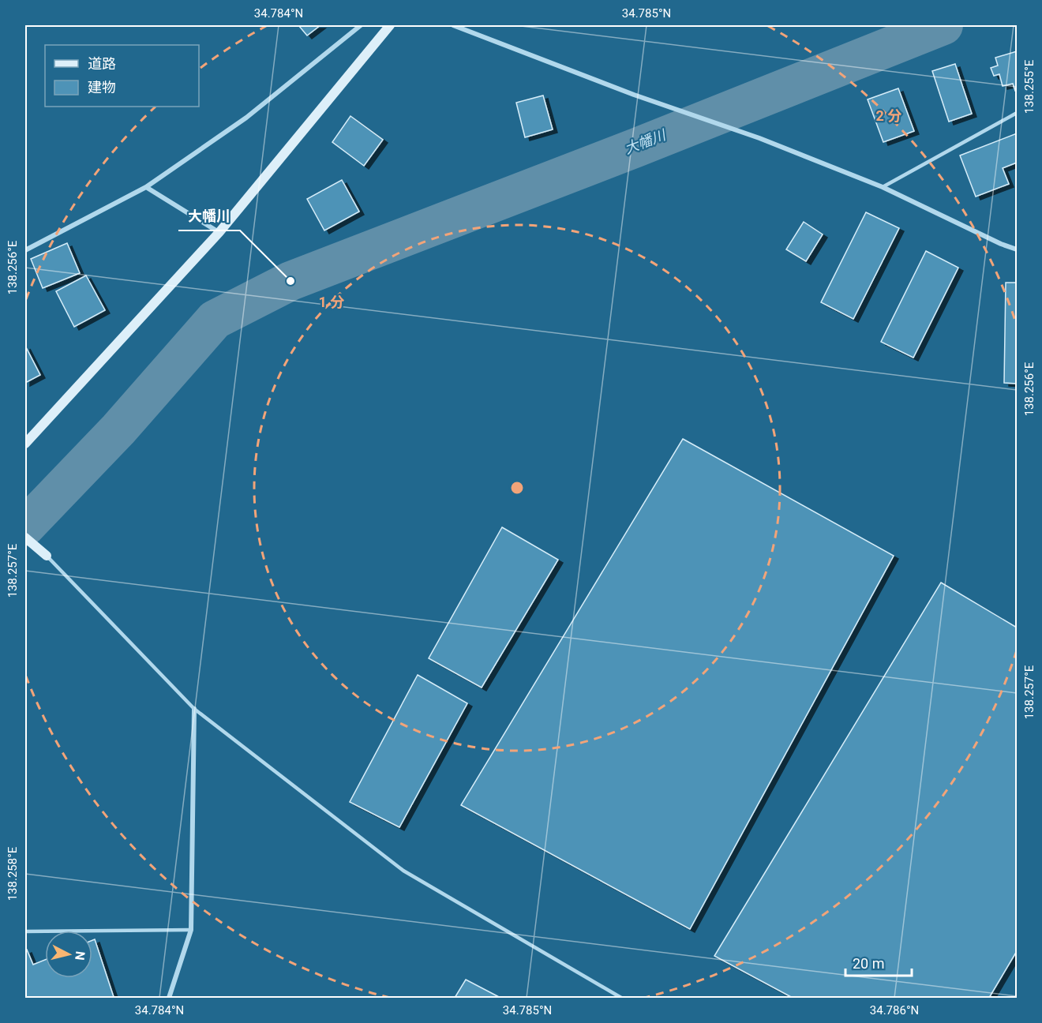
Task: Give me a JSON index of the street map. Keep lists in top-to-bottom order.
{
  "water": ["大幡川"],
  "places": ["大幡川"],
  "legend": ["道路", "建物"],
  "scale_bar": "20 m",
  "north": "right",
  "coordinates": [
    "34.784°N",
    "34.785°N",
    "138.255°E",
    "138.256°E",
    "138.257°E",
    "138.258°E",
    "34.786°N"
  ],
  "rings": ["2 分", "1 分"]
}
